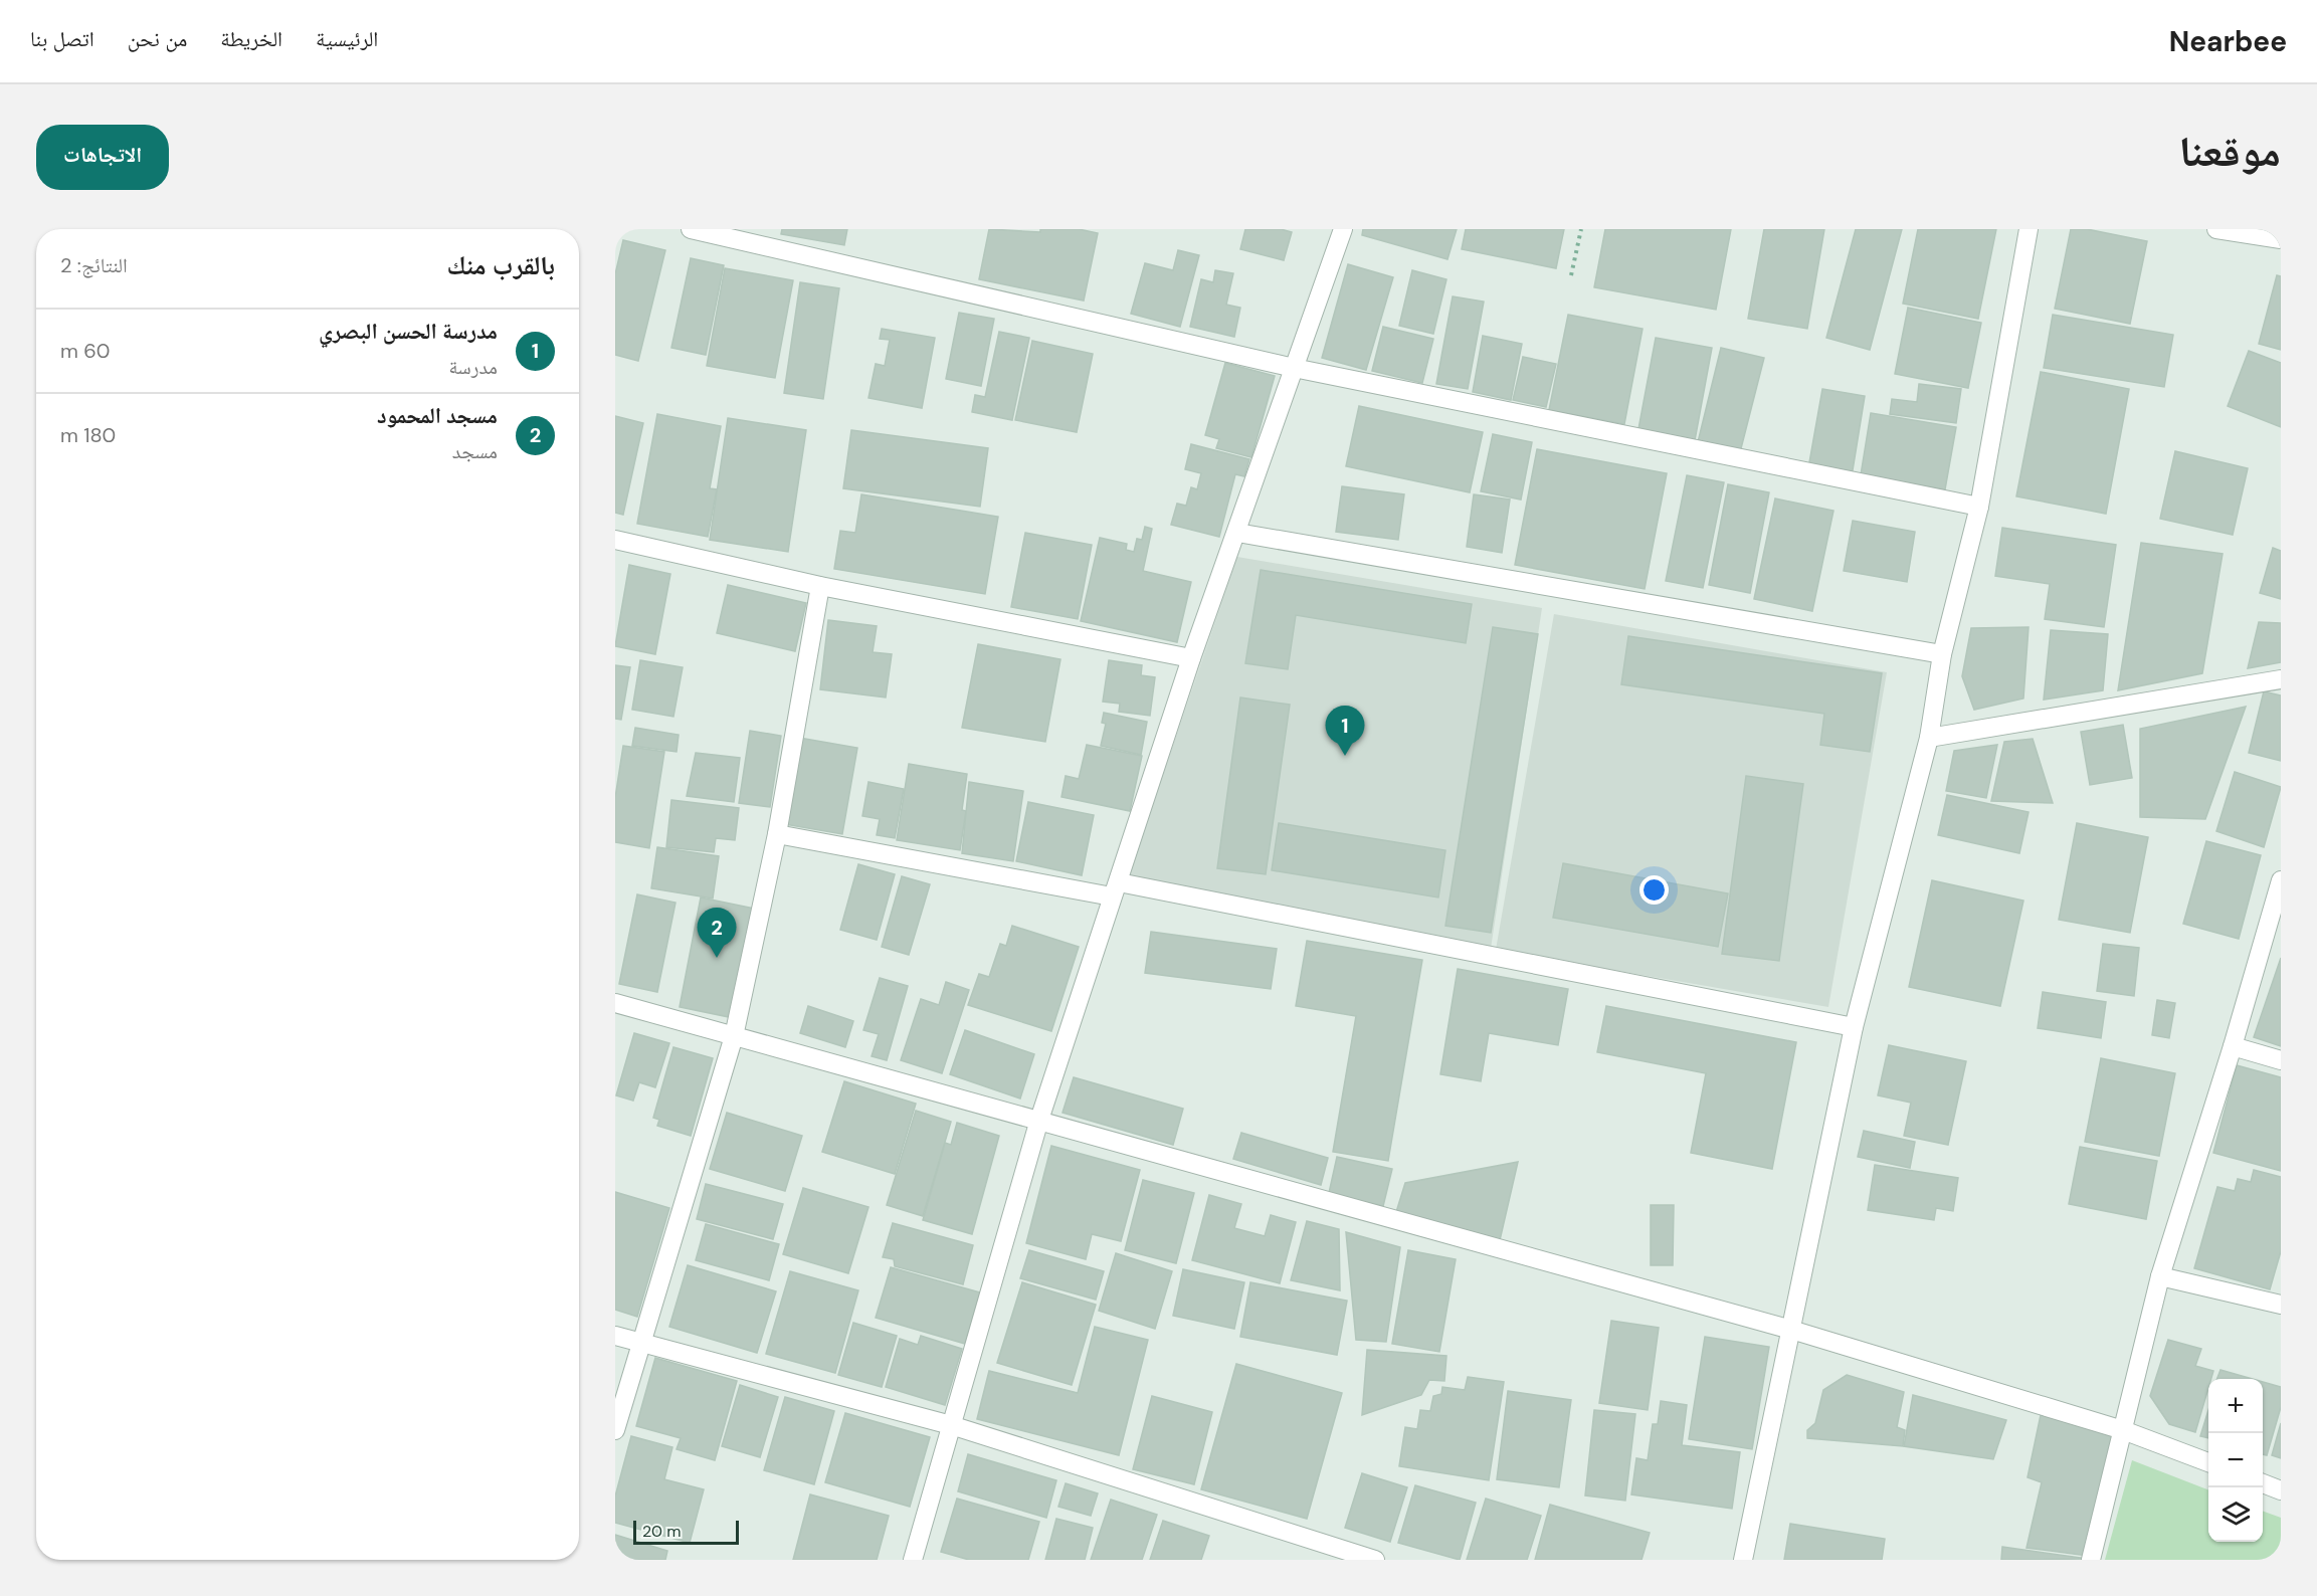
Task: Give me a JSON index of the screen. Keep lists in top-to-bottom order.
{
  "scale_bar": "20 m",
  "page": {
    "header": "Nearbee",
    "nav": [
      "الرئيسية",
      "الخريطة",
      "من نحن",
      "اتصل بنا"
    ],
    "title": "موقعنا",
    "buttons": "الاتجاهات",
    "heading": ["بالقرب منك", "النتائج: 2"],
    "list": [
      {
        "mark": "1",
        "name": "مدرسة الحسن البصري",
        "note": "مدرسة",
        "value": "60 m"
      },
      {
        "mark": "2",
        "name": "مسجد المحمود",
        "note": "مسجد",
        "value": "180 m"
      }
    ],
    "pins": ["1", "2"],
    "map_buttons": ["+", "−"],
    "scale": "20 m"
  }
}
